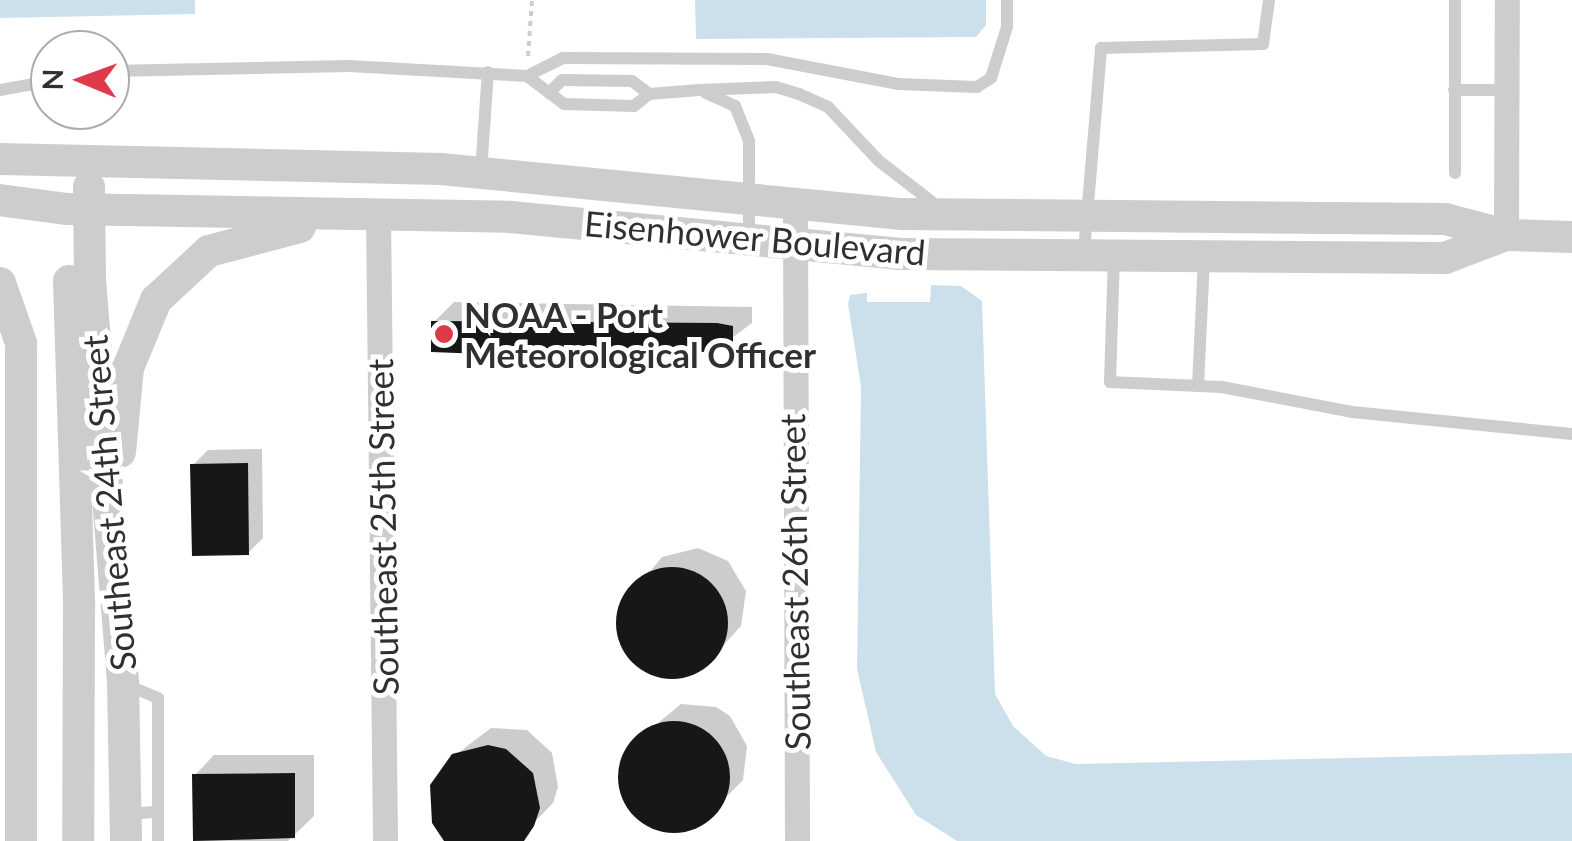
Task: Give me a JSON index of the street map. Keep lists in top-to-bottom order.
{
  "streets": {
    "street": [
      "Eisenhower Boulevard",
      "Southeast 24th Street",
      "Southeast 25th Street",
      "Southeast 26th Street"
    ]
  },
  "crossings": [
    ["Eisenhower Boulevard", "Southeast 24th Street"],
    ["Eisenhower Boulevard", "Southeast 25th Street"],
    ["Eisenhower Boulevard", "Southeast 26th Street"]
  ],
  "places": ["NOAA - Port Meteorological Officer"],
  "north": "left"
}
